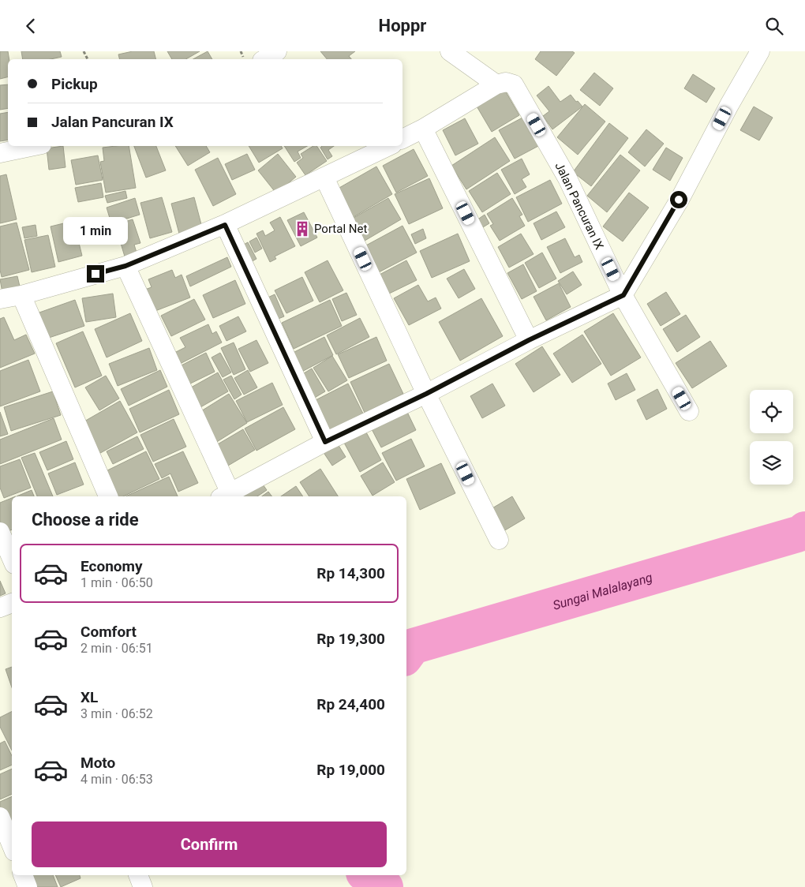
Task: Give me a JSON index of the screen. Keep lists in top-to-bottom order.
{
  "streets": {
    "street": ["Jalan Pancuran IX"]
  },
  "water": ["Sungai Malalayang"],
  "places": {
    "building": ["Portal Net"]
  },
  "page": {
    "header": "Hoppr",
    "banner": ["Pickup", "Jalan Pancuran IX"],
    "bubble": "1 min",
    "heading": "Choose a ride",
    "list": [
      {
        "name": "Economy",
        "note": "1 min · 06:50",
        "value": "Rp 14,300"
      },
      {
        "name": "Comfort",
        "note": "2 min · 06:51",
        "value": "Rp 19,300"
      },
      {
        "name": "XL",
        "note": "3 min · 06:52",
        "value": "Rp 24,400"
      },
      {
        "name": "Moto",
        "note": "4 min · 06:53",
        "value": "Rp 19,000"
      }
    ],
    "buttons": "Confirm"
  }
}
